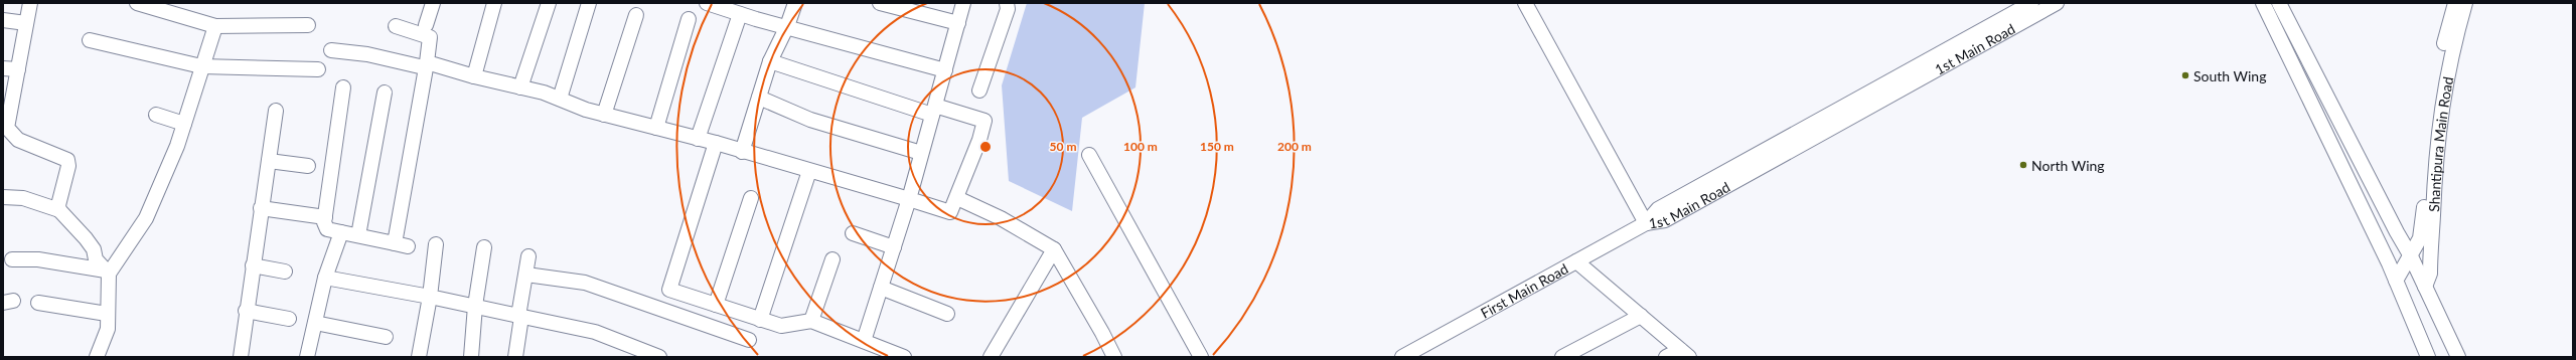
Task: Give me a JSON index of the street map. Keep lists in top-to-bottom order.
{
  "streets": {
    "street": ["1st Main Road", "Shantipura Main Road", "First Main Road"]
  },
  "crossings": [
    ["1st Main Road", "First Main Road"]
  ],
  "places": ["South Wing", "North Wing"],
  "rings": [
    "50 m",
    "100 m",
    "150 m",
    "200 m"
  ]
}
